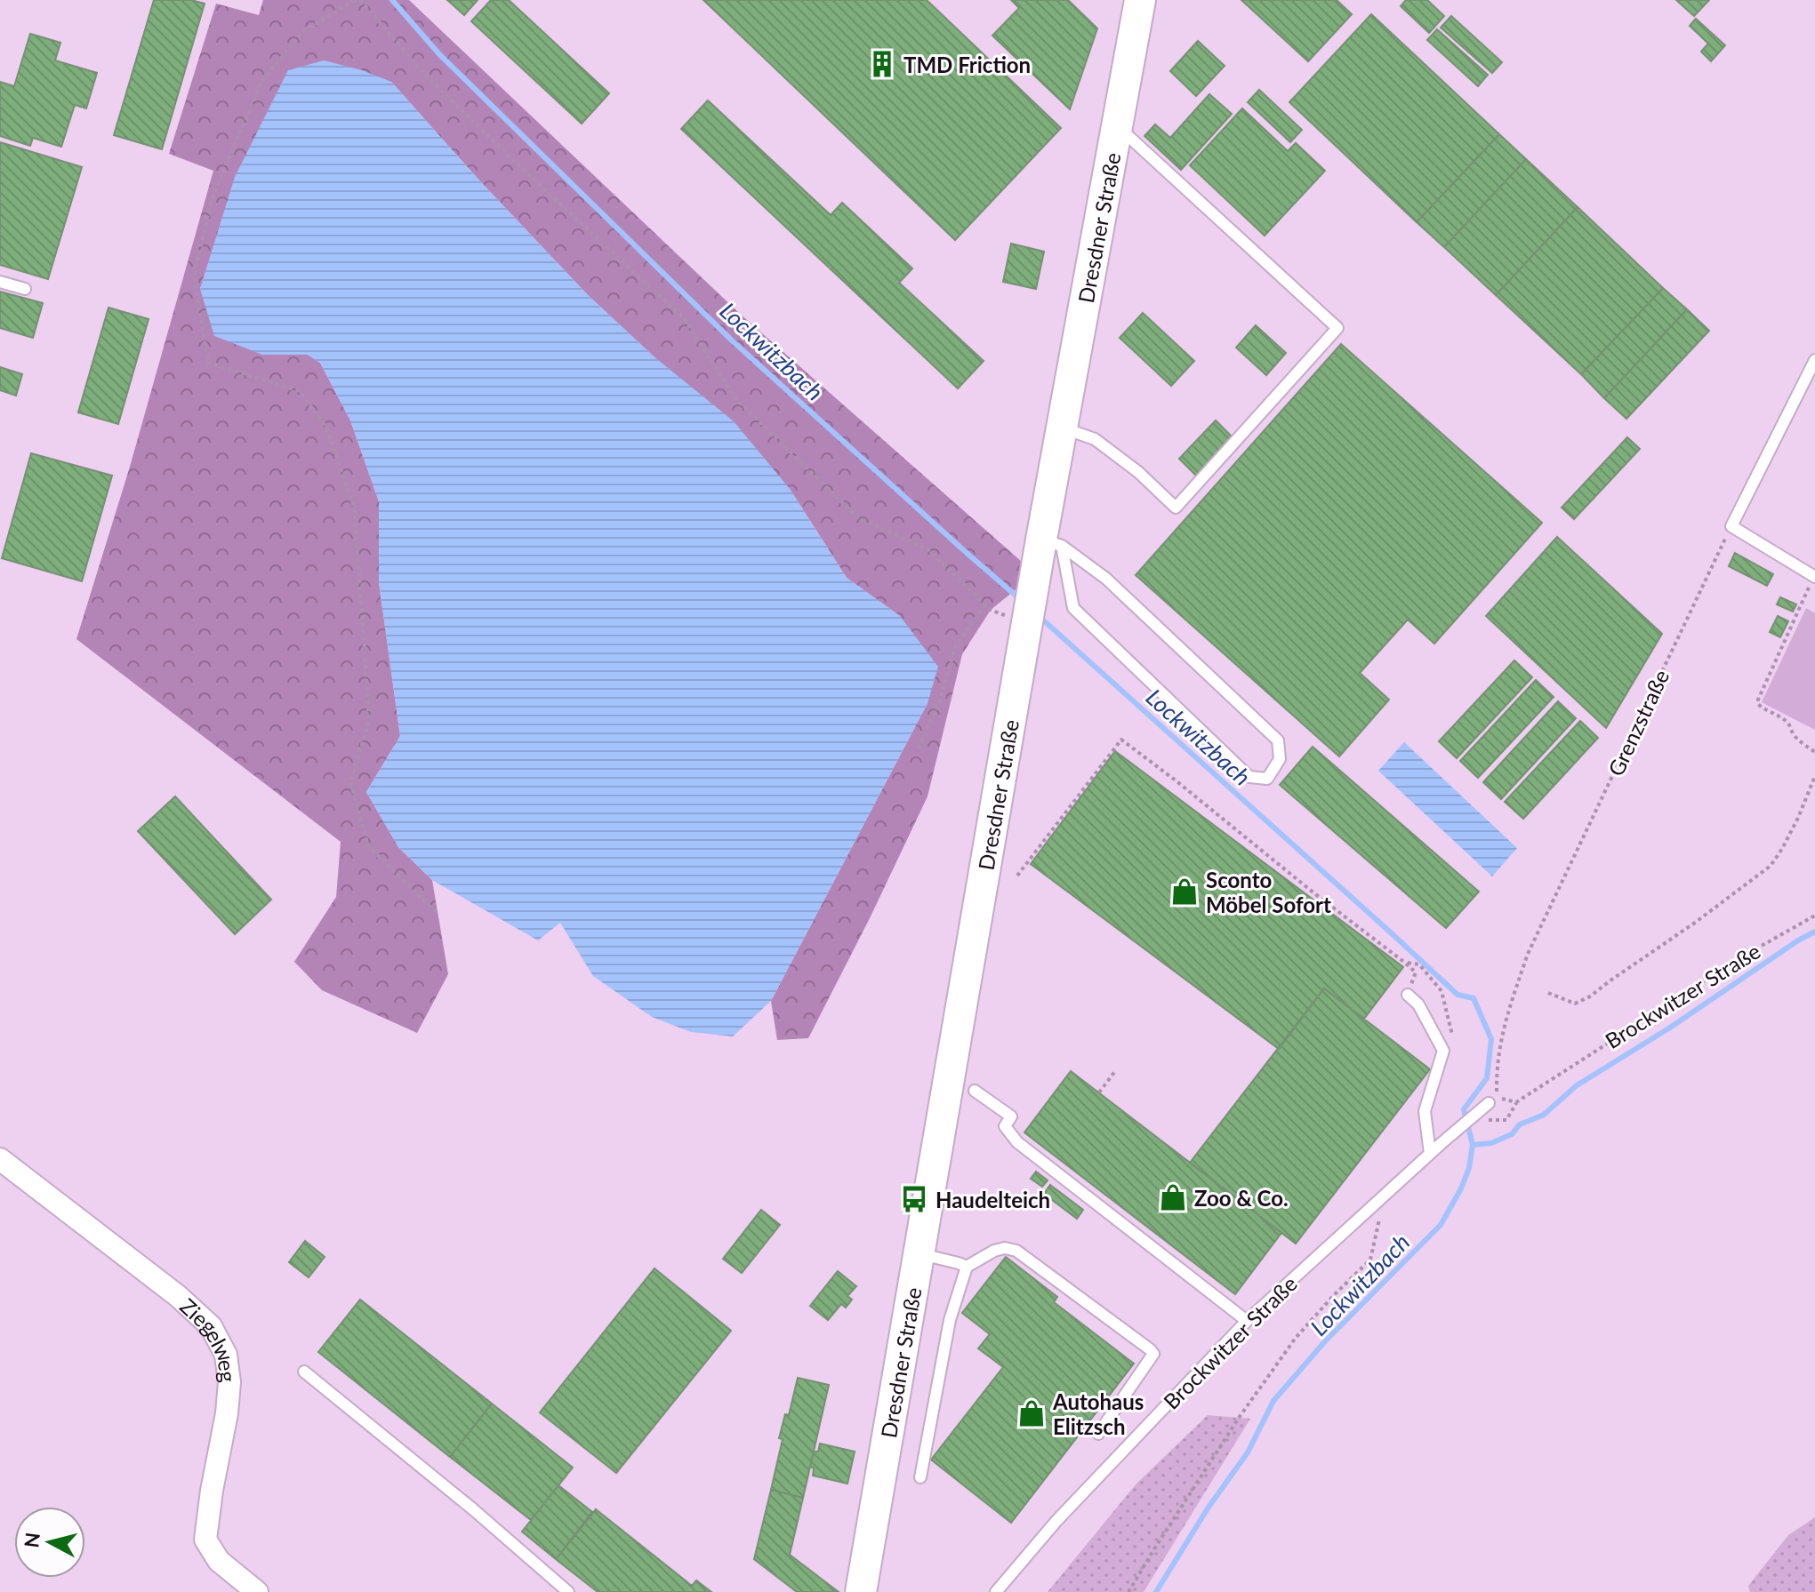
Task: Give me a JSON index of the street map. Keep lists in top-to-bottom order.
{
  "streets": {
    "main road": ["Dresdner Straße"],
    "street": ["Ziegelweg"],
    "lane": ["Brockwitzer Straße"],
    "path": ["Grenzstraße"]
  },
  "crossings": [
    ["Grenzstraße", "Brockwitzer Straße"]
  ],
  "water": ["Lockwitzbach"],
  "places": {
    "building": ["TMD Friction"],
    "shop": ["Sconto Möbel Sofort", "Zoo & Co.", "Autohaus Elitzsch"],
    "bus stop": ["Haudelteich"]
  },
  "north": "left"
}
